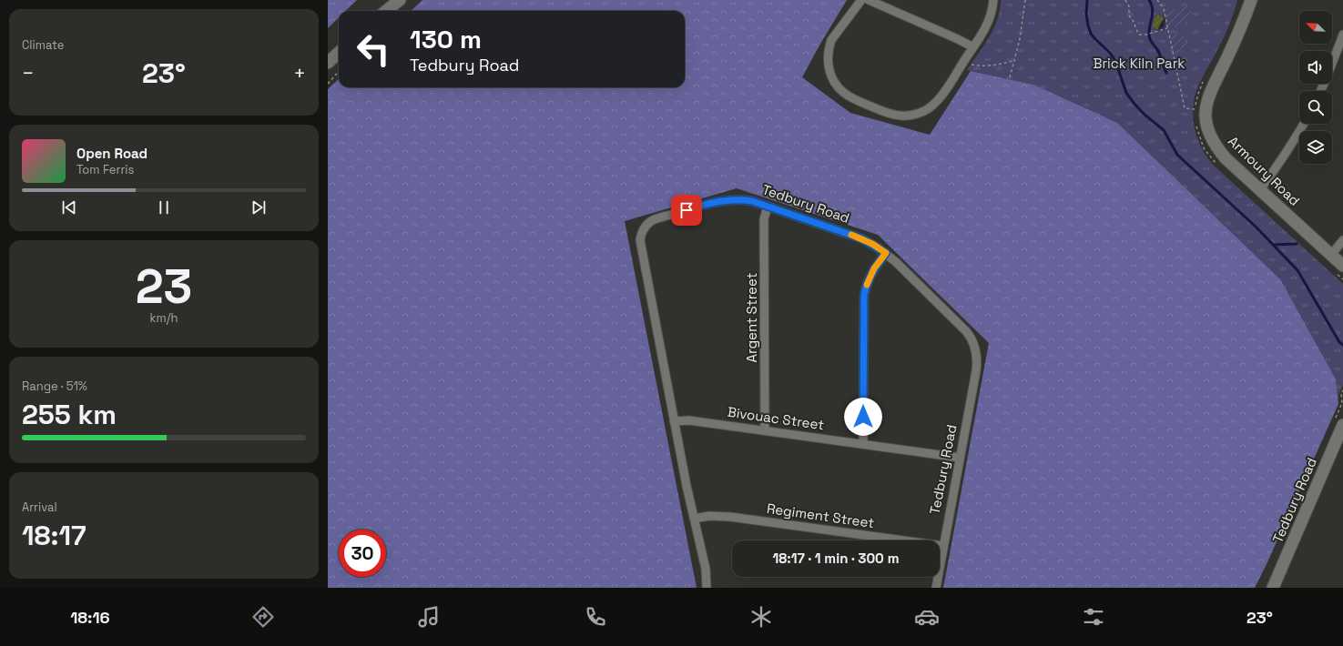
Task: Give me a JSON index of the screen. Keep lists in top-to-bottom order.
{
  "streets": {
    "street": [
      "Armoury Road",
      "Tedbury Road",
      "Argent Street",
      "Bivouac Street",
      "Regiment Street"
    ]
  },
  "crossings": [
    ["Tedbury Road", "Argent Street"],
    ["Tedbury Road", "Bivouac Street"],
    ["Tedbury Road", "Regiment Street"],
    ["Argent Street", "Bivouac Street"]
  ],
  "parks": ["Brick Kiln Park"],
  "north": "top left",
  "page": {
    "tile": [
      "Climate",
      ["23", "km/h"],
      ["Range · 51%", "255 km"],
      ["Arrival", "18:17"]
    ],
    "turn": ["130 m", "Tedbury Road"],
    "heat": ["−", "23°", "+"],
    "song": ["Open Road", "Tom Ferris"],
    "limit": "30",
    "trip": "18:17 · 1 min · 300 m",
    "tabs": ["18:16", "23°"]
  }
}
